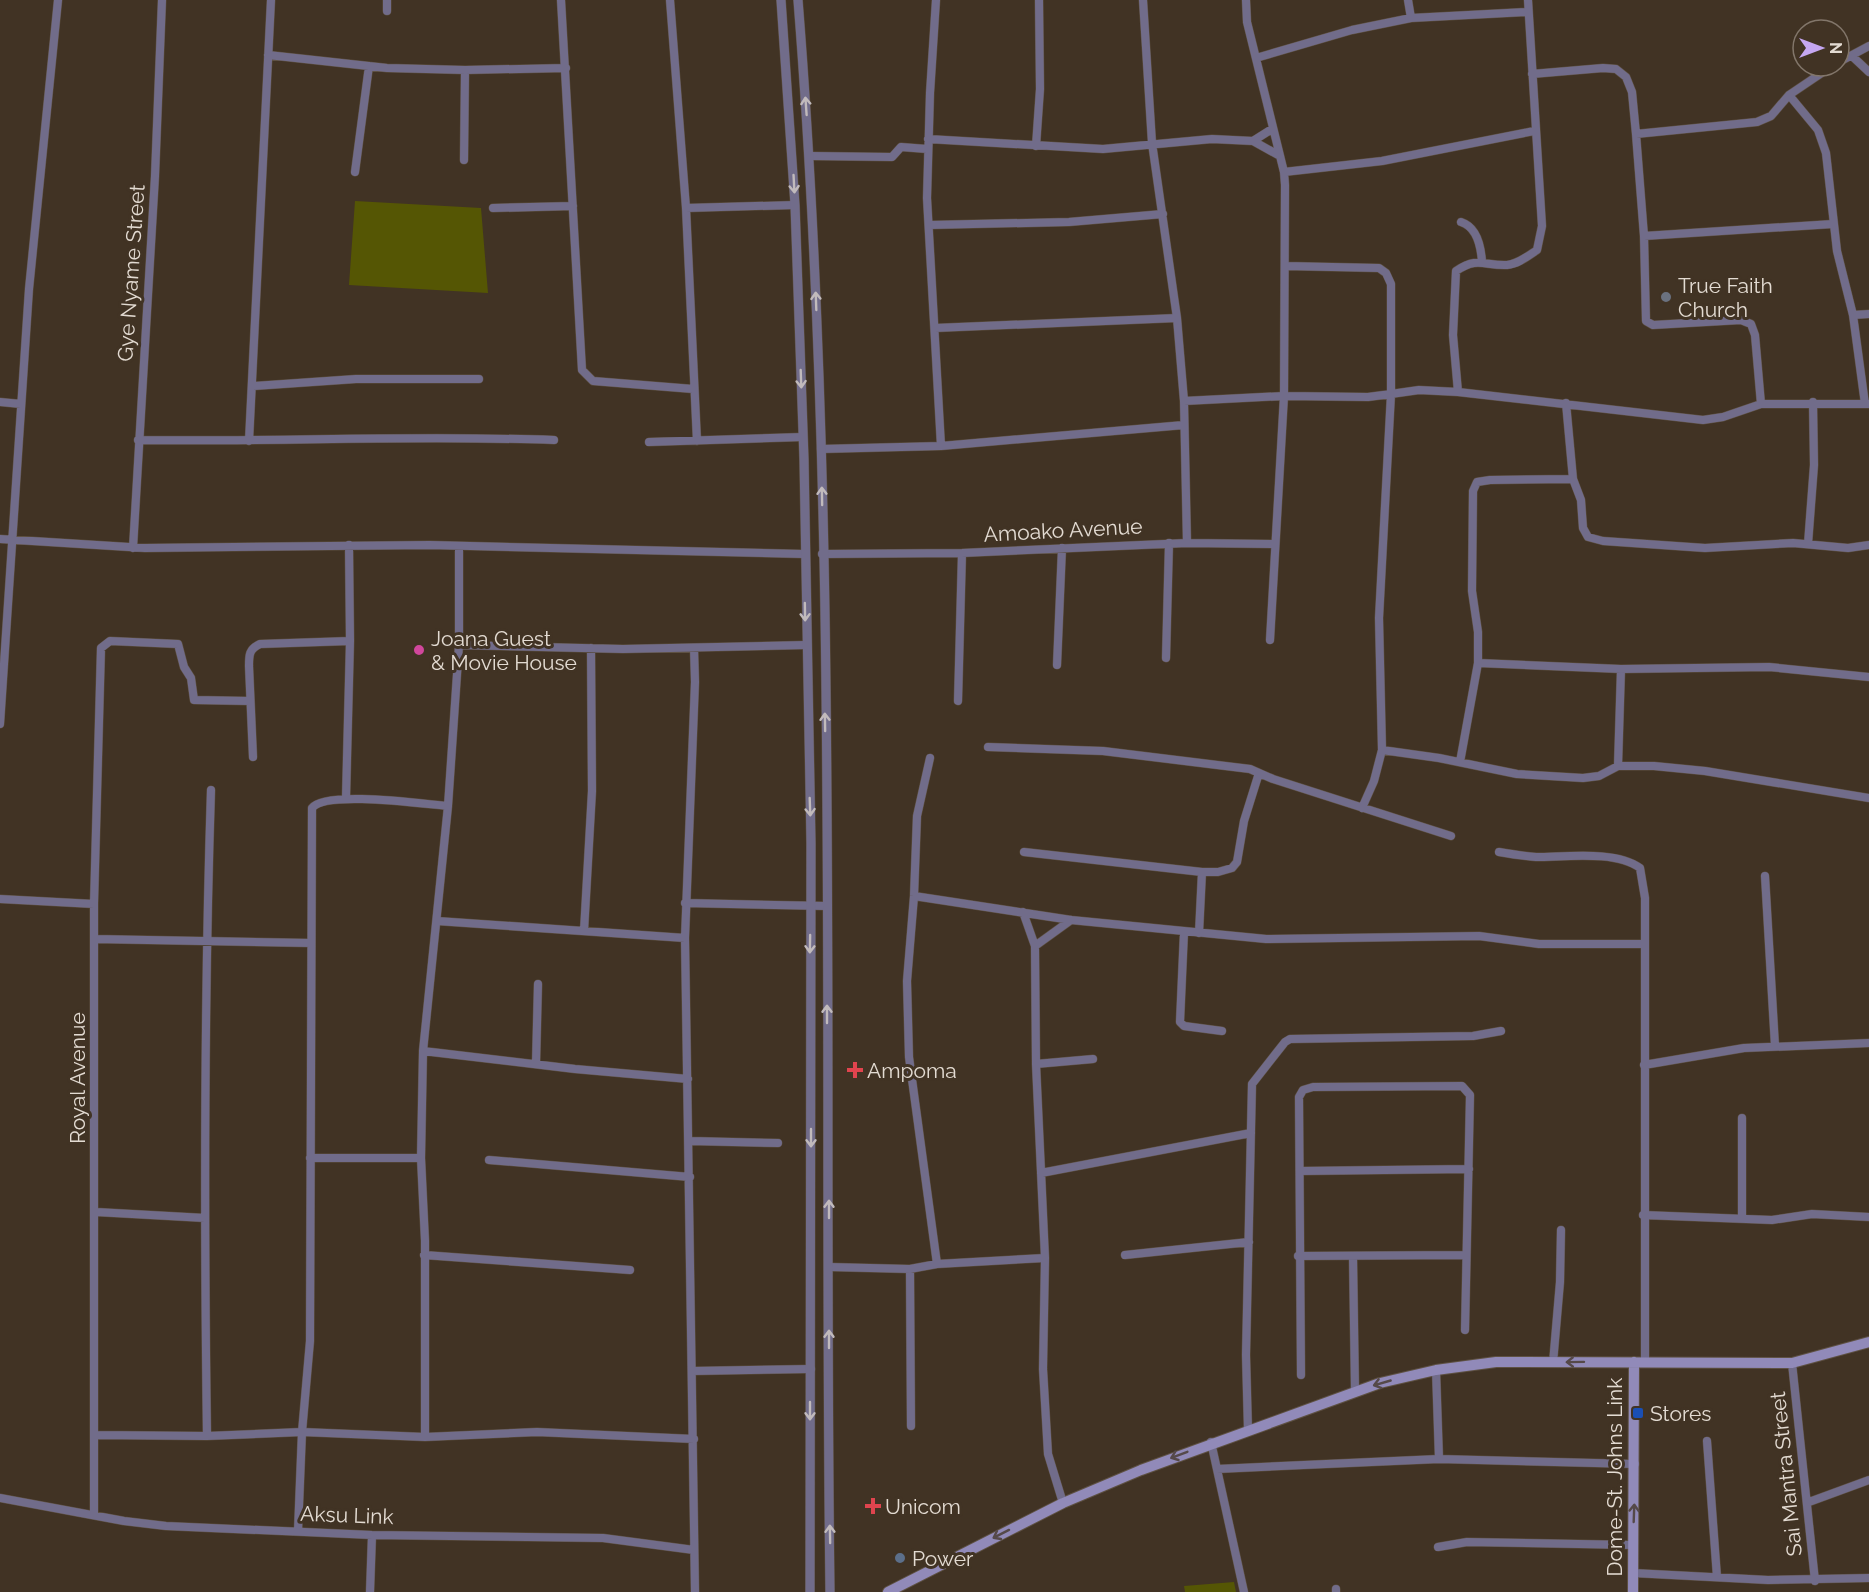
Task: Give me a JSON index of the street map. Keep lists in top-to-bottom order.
{
  "streets": {
    "main road": ["Dome-St. Johns Link"],
    "street": [
      "Gye Nyame Street",
      "Amoako Avenue",
      "Royal Avenue",
      "Sai Mantra Street",
      "Aksu Link"
    ]
  },
  "crossings": [
    ["Royal Avenue", "Aksu Link"]
  ],
  "one_way": ["Dome-St. Johns Link"],
  "places": {
    "other": ["True Faith Church", "Joana Guest & Movie House", "Power"],
    "health": ["Ampoma", "Unicom"],
    "transit": ["Stores"]
  },
  "north": "right"
}
